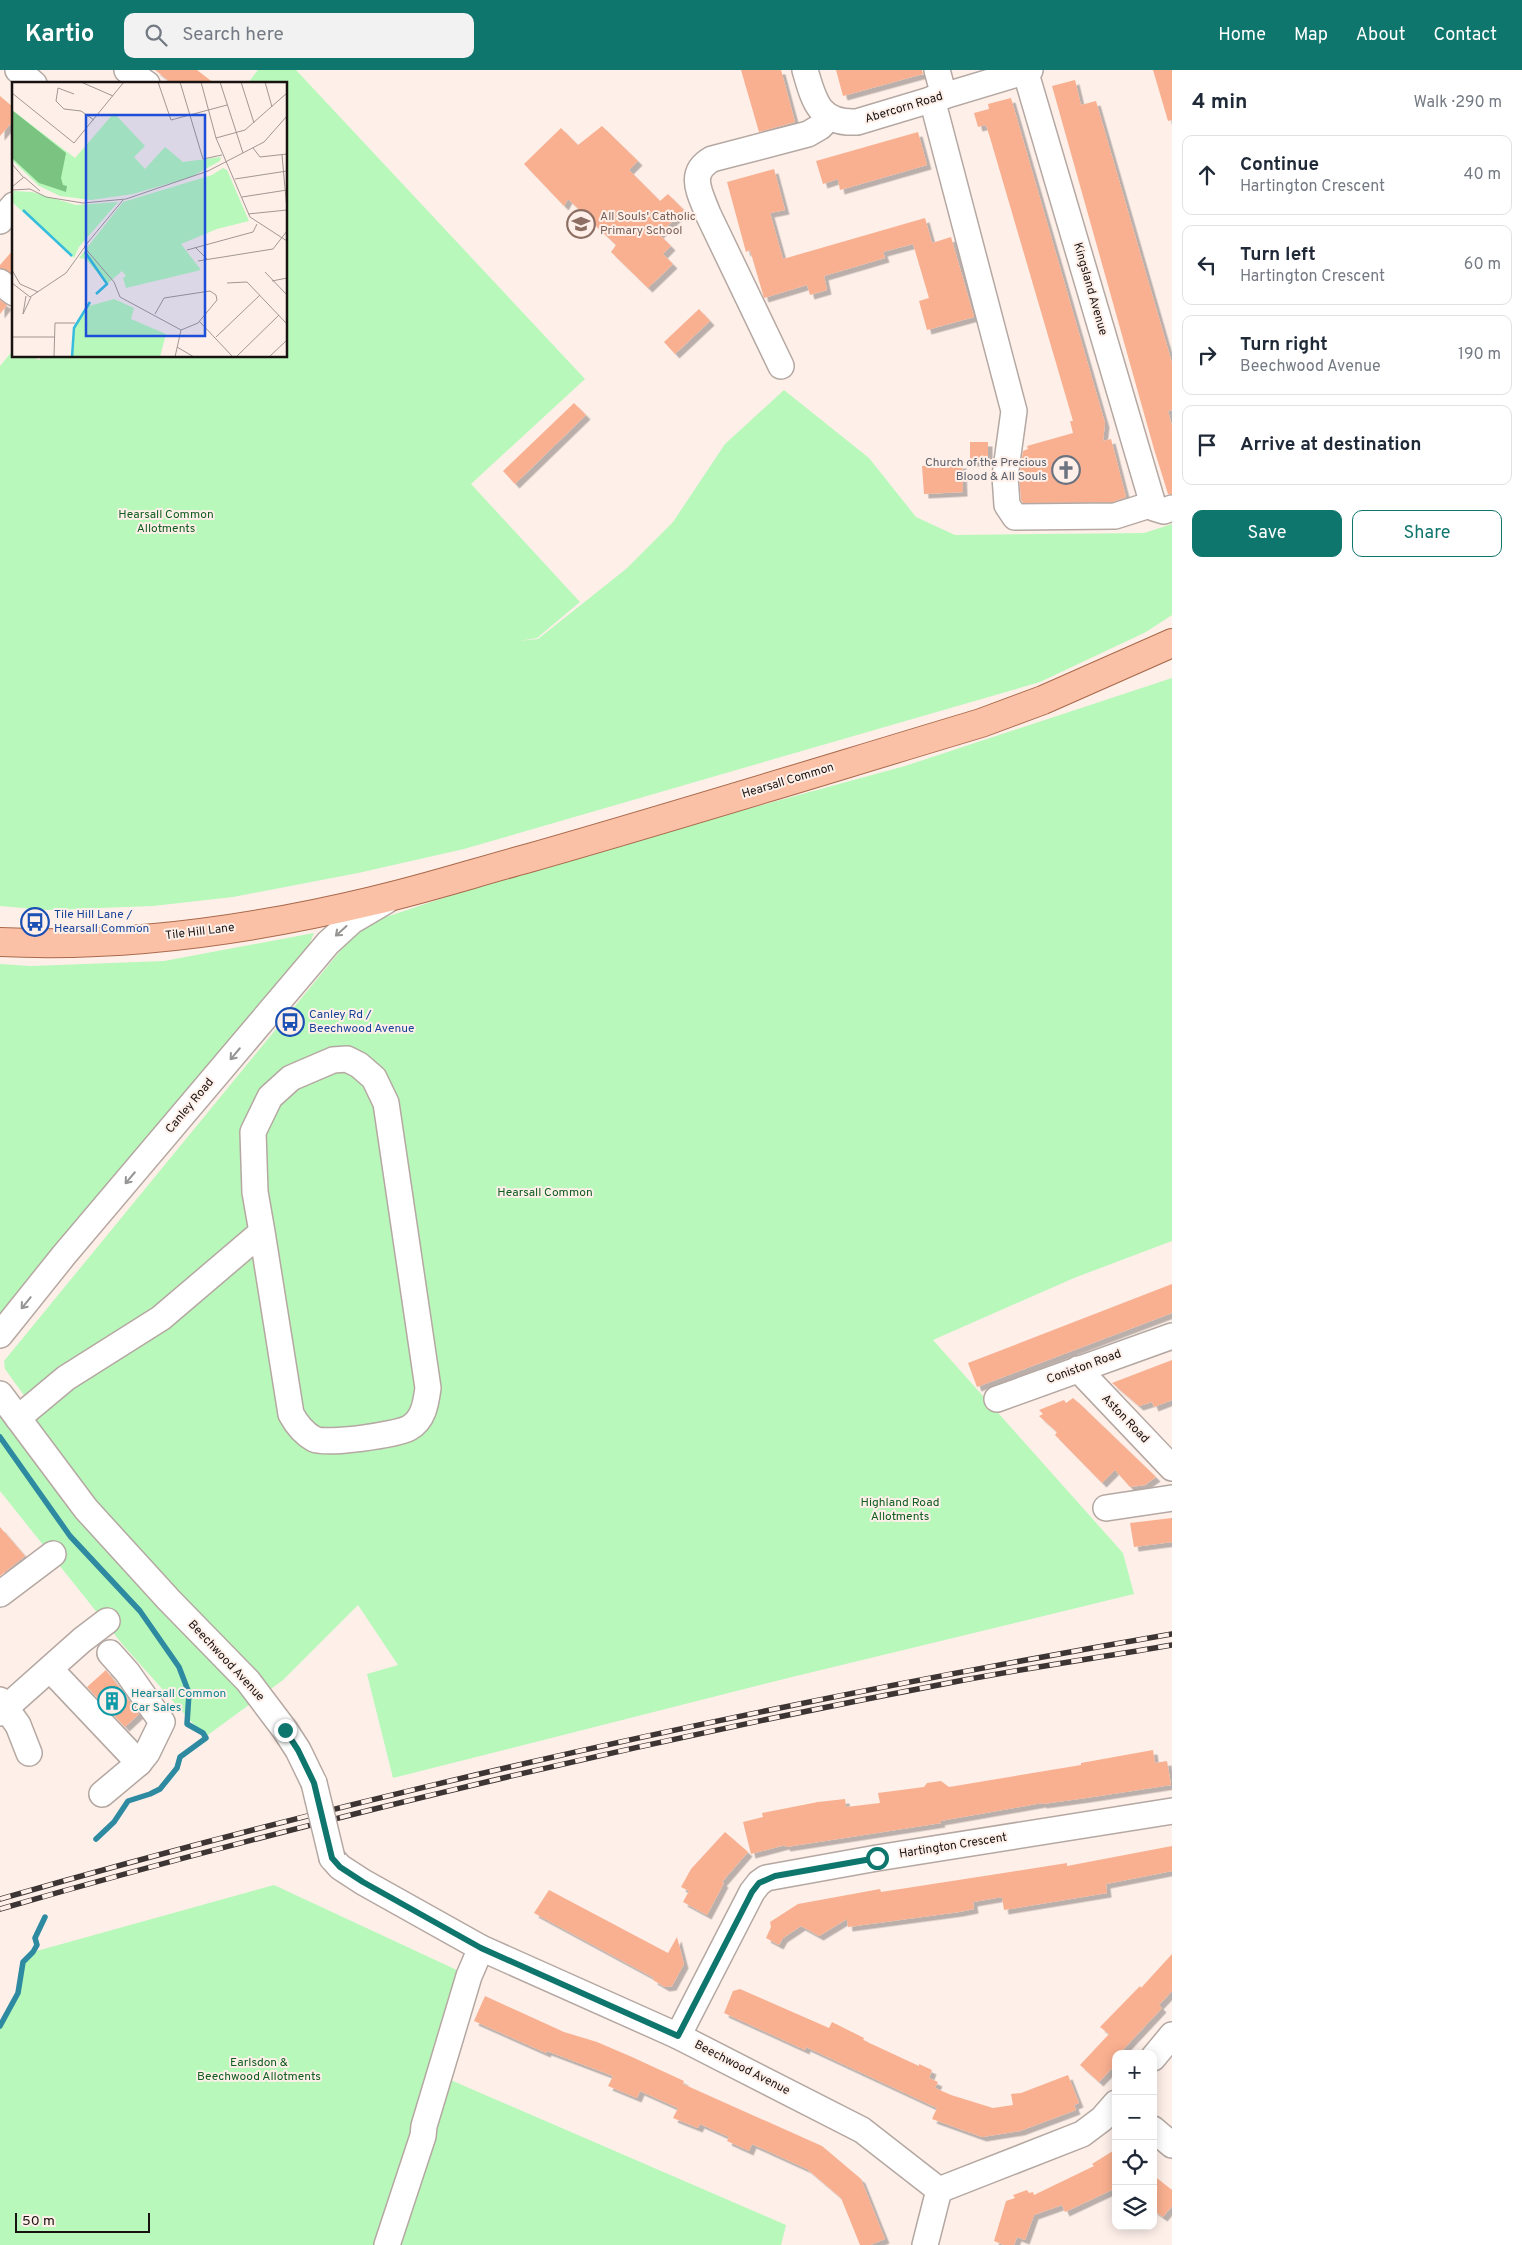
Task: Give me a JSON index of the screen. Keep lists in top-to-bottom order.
{
  "streets": {
    "main road": ["Hearsall Common", "Tile Hill Lane"],
    "street": [
      "Abercorn Road",
      "Kingsland Avenue",
      "Canley Road",
      "Coniston Road",
      "Aston Road",
      "Beechwood Avenue",
      "Hartington Crescent"
    ]
  },
  "crossings": [
    ["Abercorn Road", "Kingsland Avenue"],
    ["Hearsall Common", "Tile Hill Lane"],
    ["Hearsall Common", "Canley Road"],
    ["Tile Hill Lane", "Canley Road"],
    ["Coniston Road", "Aston Road"],
    ["Beechwood Avenue", "Hartington Crescent"]
  ],
  "parks": [
    "Hearsall Common Allotments",
    "Hearsall Common",
    "Highland Road Allotments",
    "Earlsdon & Beechwood Allotments"
  ],
  "places": {
    "school or university": ["All Souls' Catholic Primary School"],
    "church": ["Church of the Precious Blood & All Souls"],
    "bus stop": ["Tile Hill Lane / Hearsall Common", "Canley Rd / Beechwood Avenue"],
    "building": ["Hearsall Common Car Sales"]
  },
  "scale_bar": "50 m",
  "page": {
    "header": "Kartio",
    "search": "Search here",
    "nav": [
      "Home",
      "Map",
      "About",
      "Contact"
    ],
    "heading": ["4 min", "Walk · 290 m"],
    "list": [
      ["Continue", "Hartington Crescent", "40 m"],
      ["Turn left", "Hartington Crescent", "60 m"],
      ["Turn right", "Beechwood Avenue", "190 m"],
      "Arrive at destination"
    ],
    "buttons": ["Save", "Share"],
    "map_buttons": ["+", "−"],
    "scale": "50 m"
  }
}
